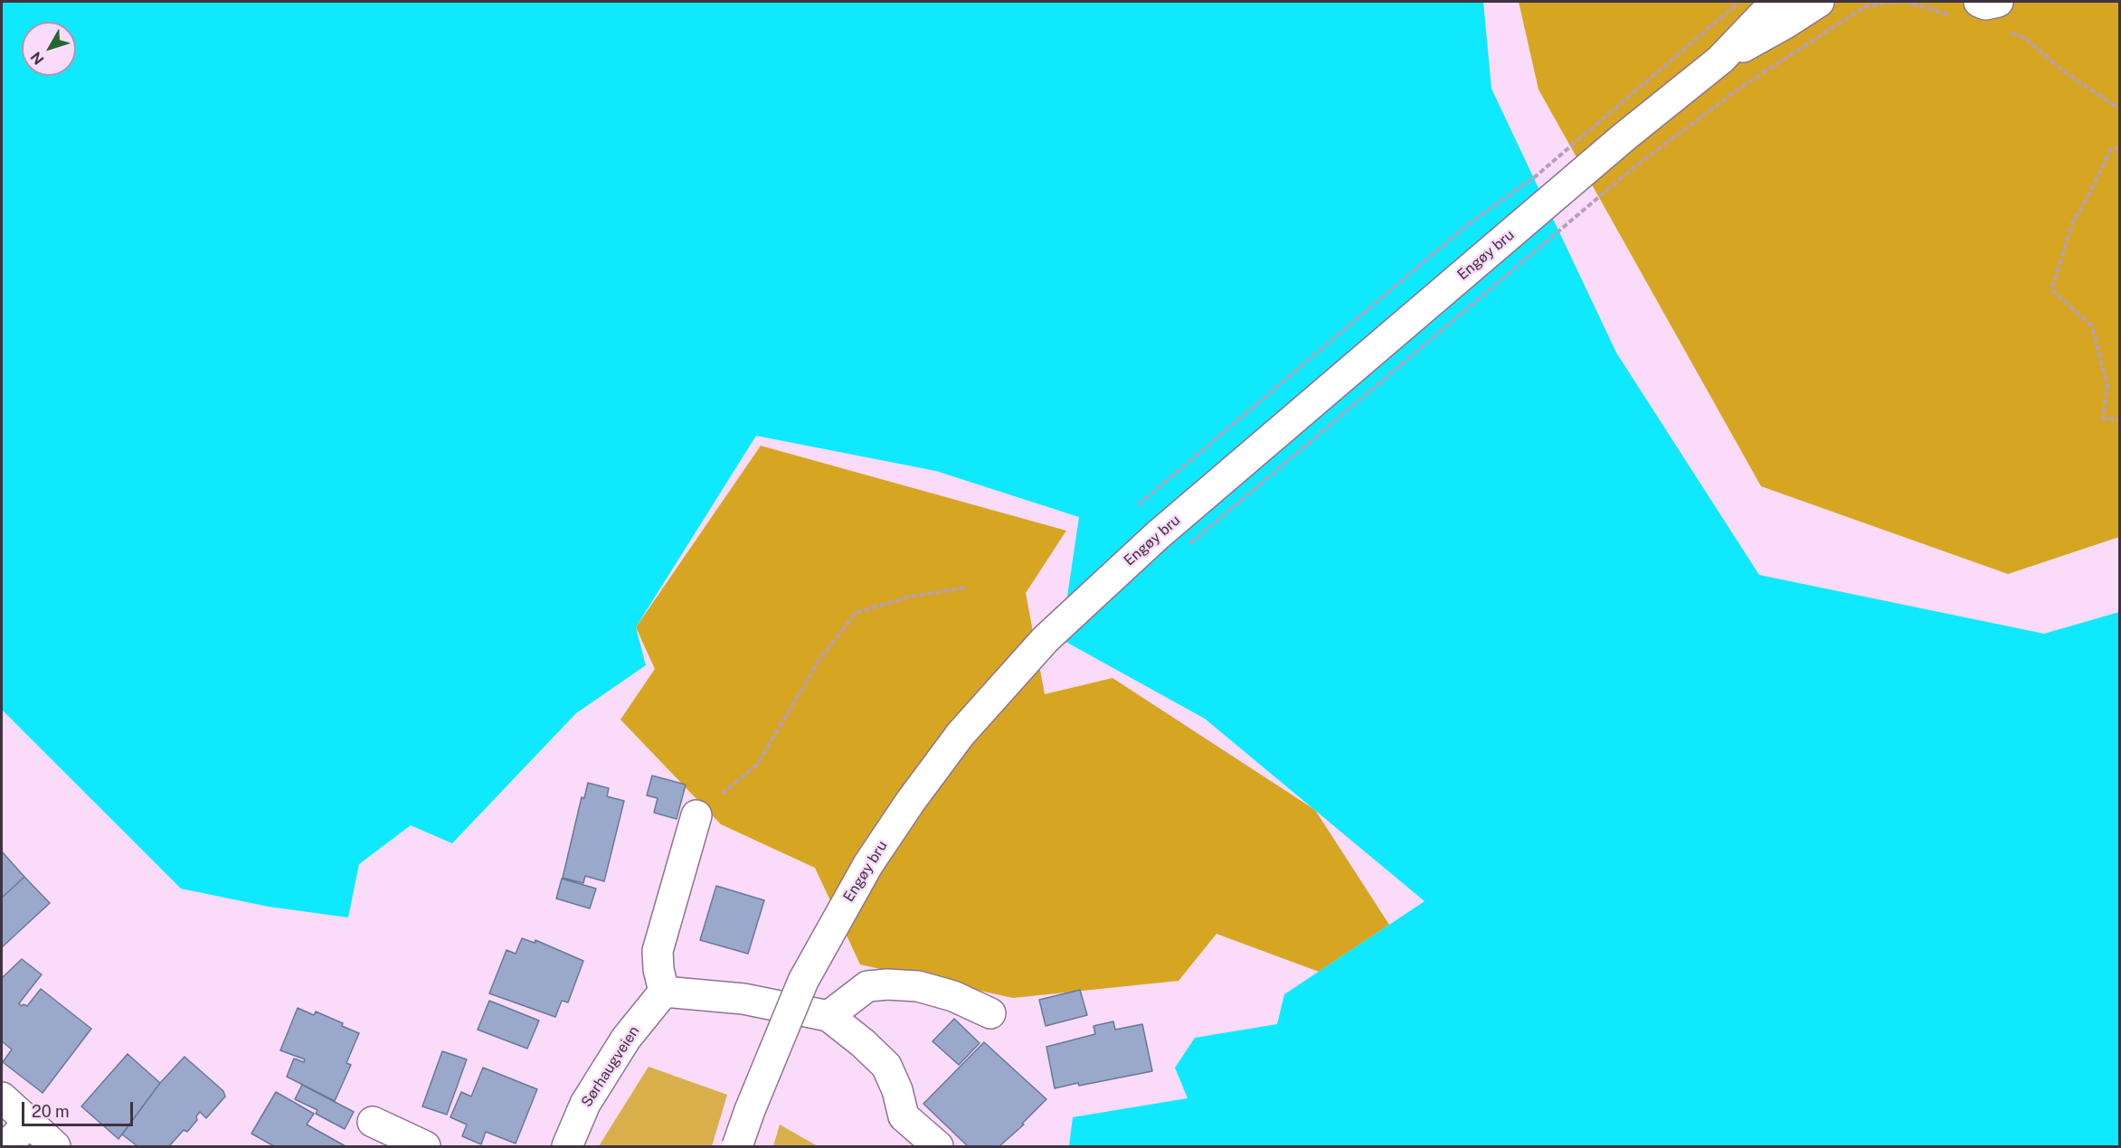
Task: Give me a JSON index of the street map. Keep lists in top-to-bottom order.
{
  "streets": {
    "main road": ["Engøy bru", "Sørhaugveien"]
  },
  "scale_bar": "20 m",
  "north": "bottom left"
}
